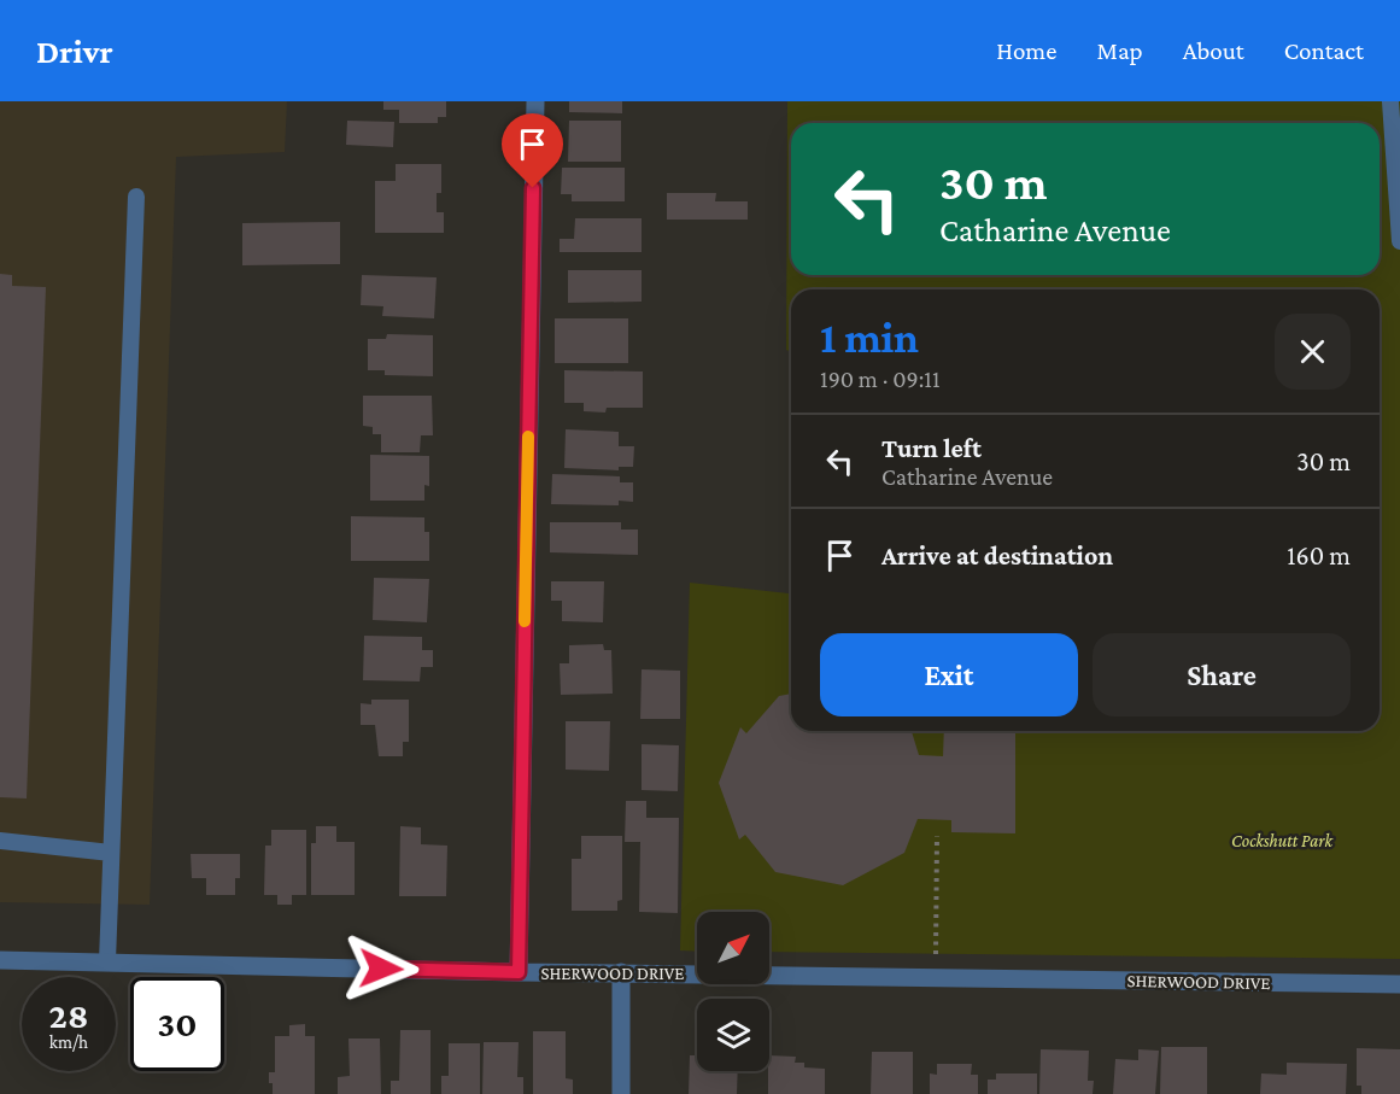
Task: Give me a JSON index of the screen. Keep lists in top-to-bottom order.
{
  "streets": {
    "street": ["SHERWOOD DRIVE"]
  },
  "parks": ["Cockshutt Park"],
  "north": "top right",
  "page": {
    "header": "Drivr",
    "nav": [
      "Home",
      "Map",
      "About",
      "Contact"
    ],
    "turn": ["30 m", "Catharine Avenue"],
    "heading": ["1 min", "190 m · 09:11"],
    "list": [
      {
        "name": "Turn left",
        "note": "Catharine Avenue",
        "value": "30 m"
      },
      {
        "name": "Arrive at destination",
        "value": "160 m"
      }
    ],
    "buttons": ["Exit", "Share"],
    "speed": "28 km/h",
    "limit": "30"
  }
}
